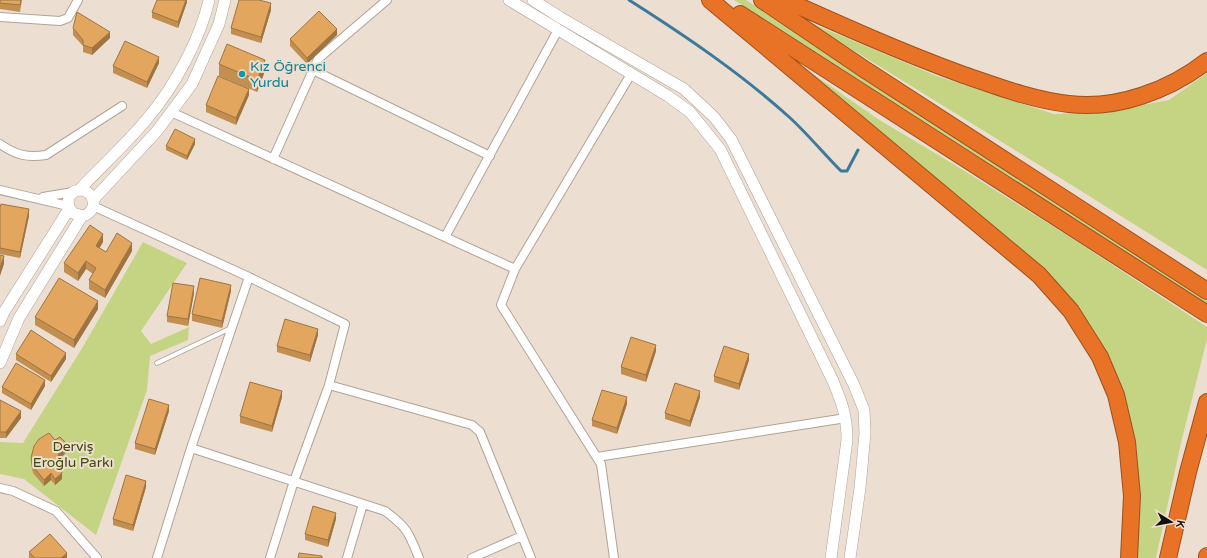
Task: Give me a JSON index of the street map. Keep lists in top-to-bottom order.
{
  "parks": ["Derviş Eroğlu Parkı"],
  "places": ["Kız Öğrenci Yurdu"],
  "north": "right"
}
